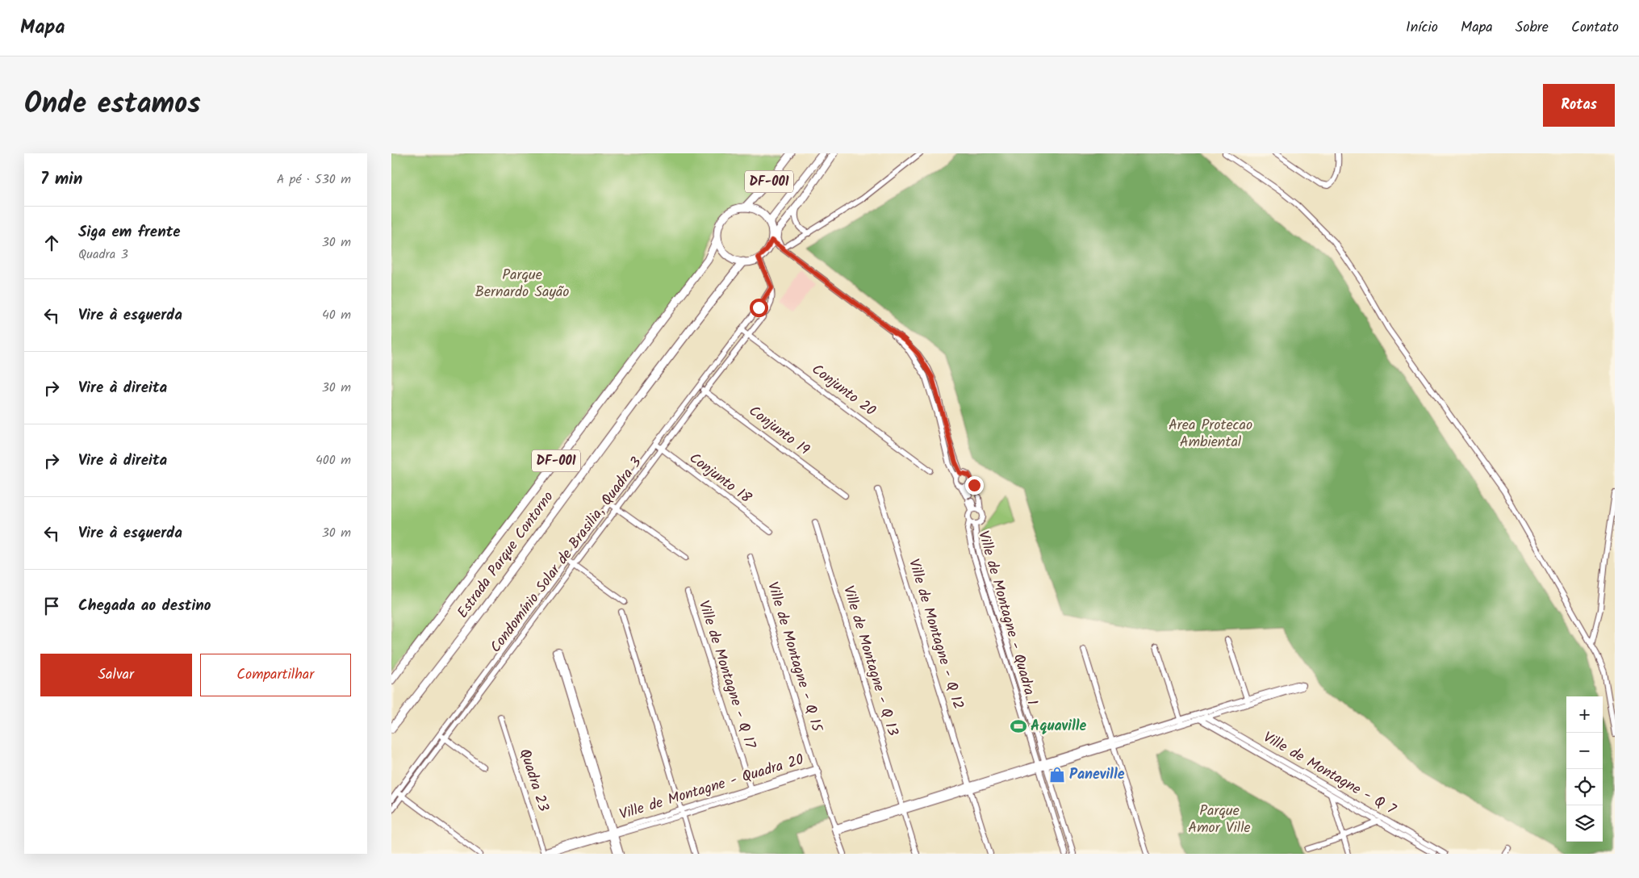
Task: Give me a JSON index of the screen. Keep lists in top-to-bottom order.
{
  "streets": {
    "main road": ["DF-001", "Estrada Parque Contorno"],
    "street": [
      "Conjunto 20",
      "Conjunto 19",
      "Conjunto 18",
      "Condomínio Solar de Brasilia, Quadra 3",
      "Ville de Montagne - Quadra 1",
      "Ville de Montagne - Q 12",
      "Ville de Montagne - Q 15",
      "Ville de Montagne - Q 13",
      "Ville de Montagne - Q 17",
      "Ville de Montagne - Q 7",
      "Quadra 23",
      "Ville de Montagne - Quadra 20"
    ]
  },
  "crossings": [
    ["DF-001", "Estrada Parque Contorno"],
    ["Conjunto 20", "Condomínio Solar de Brasilia, Quadra 3"],
    ["Conjunto 19", "Condomínio Solar de Brasilia, Quadra 3"],
    ["Conjunto 18", "Condomínio Solar de Brasilia, Quadra 3"],
    ["Ville de Montagne - Q 15", "Ville de Montagne - Quadra 20"],
    ["Ville de Montagne - Q 17", "Ville de Montagne - Quadra 20"]
  ],
  "parks": ["Parque Bernardo Sayão", "Area Protecao Ambiental", "Parque Amor Ville"],
  "places": {
    "sports": ["Aquaville"],
    "shop": ["Paneville"]
  },
  "page": {
    "header": "Mapa",
    "nav": [
      "Início",
      "Mapa",
      "Sobre",
      "Contato"
    ],
    "title": "Onde estamos",
    "buttons": [
      "Rotas",
      ["Salvar", "Compartilhar"]
    ],
    "heading": ["7 min", "A pé · 530 m"],
    "list": [
      ["Siga em frente", "Quadra 3", "30 m"],
      ["Vire à esquerda", "40 m"],
      ["Vire à direita", "30 m"],
      ["Vire à direita", "400 m"],
      ["Vire à esquerda", "30 m"],
      "Chegada ao destino"
    ],
    "map_buttons": ["+", "−"]
  }
}
